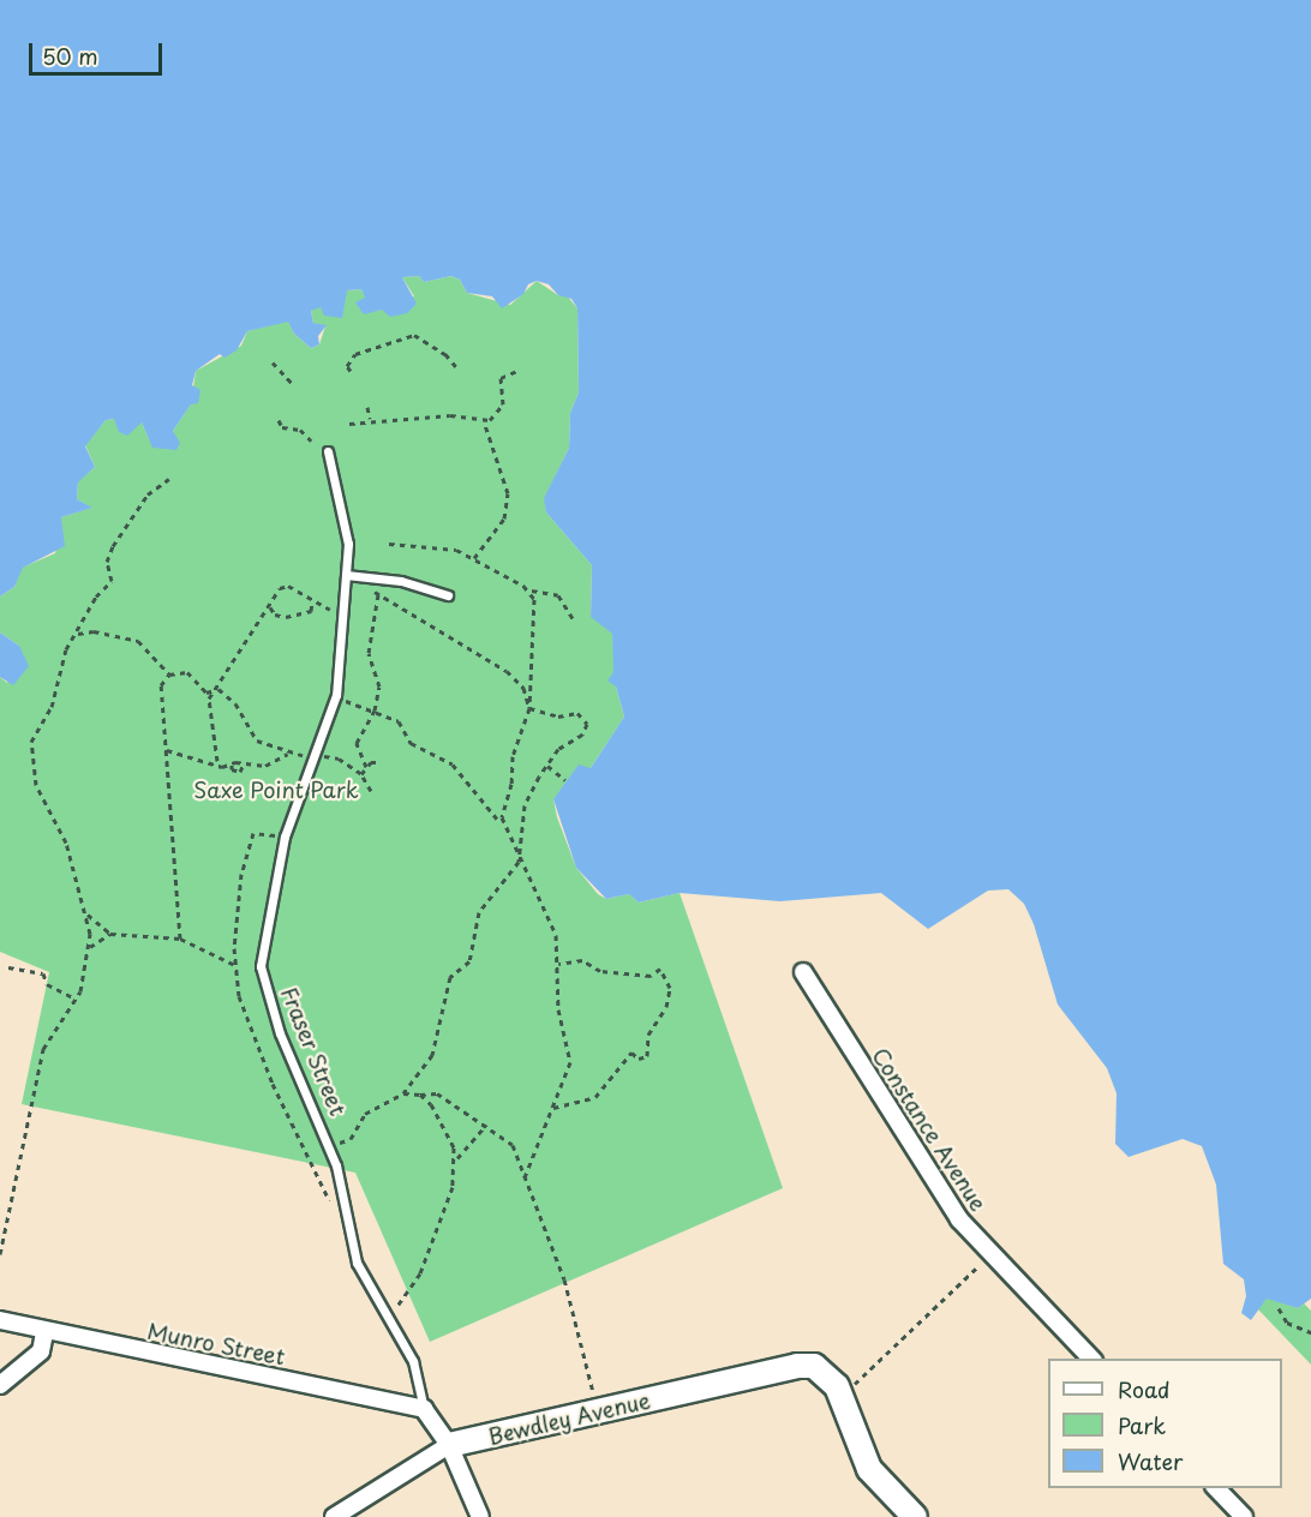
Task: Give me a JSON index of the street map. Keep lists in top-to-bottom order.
{
  "streets": {
    "street": [
      "Fraser Street",
      "Constance Avenue",
      "Munro Street",
      "Bewdley Avenue"
    ]
  },
  "crossings": [
    ["Fraser Street", "Munro Street"],
    ["Fraser Street", "Bewdley Avenue"]
  ],
  "parks": ["Saxe Point Park"],
  "legend": ["Road", "Park", "Water"],
  "scale_bar": "50 m"
}
